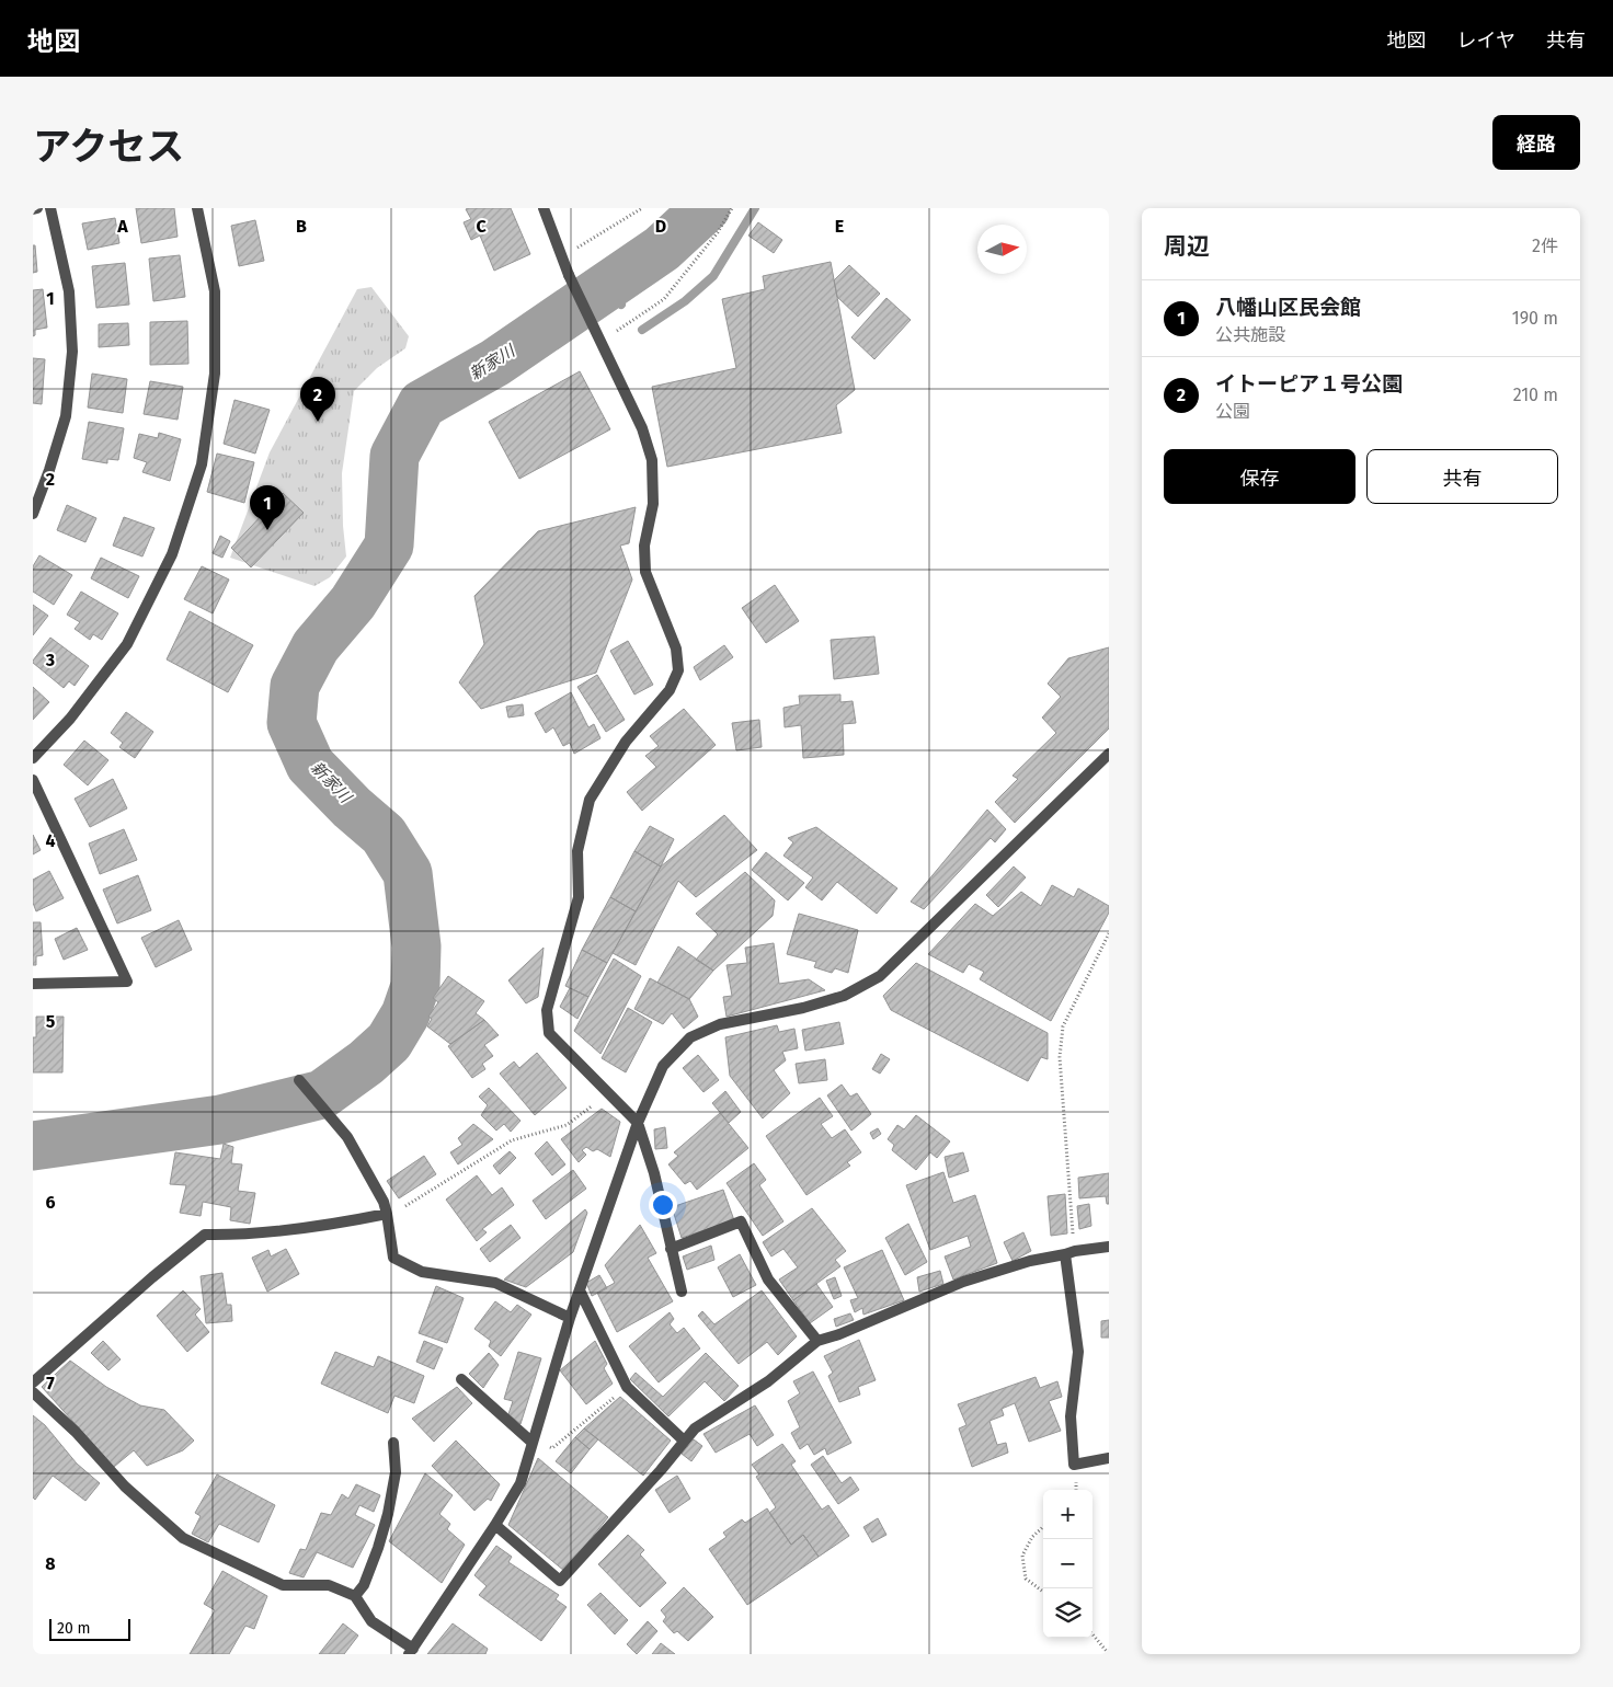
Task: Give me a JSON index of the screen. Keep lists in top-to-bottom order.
{
  "water": ["新家川"],
  "scale_bar": "20 m",
  "north": "right",
  "page": {
    "header": "地図",
    "nav": ["地図", "レイヤ", "共有"],
    "title": "アクセス",
    "buttons": [
      "経路",
      ["保存", "共有"]
    ],
    "heading": ["周辺", "2件"],
    "list": [
      {
        "mark": "1",
        "name": "八幡山区民会館",
        "note": "公共施設",
        "value": "190 m"
      },
      {
        "mark": "2",
        "name": "イトーピア１号公園",
        "note": "公園",
        "value": "210 m"
      }
    ],
    "pins": ["2", "1"],
    "map_buttons": ["+", "−"],
    "scale": "20 m"
  },
  "grid": {
    "columns": [
      "A",
      "B",
      "C",
      "D",
      "E"
    ],
    "rows": [
      "1",
      "2",
      "3",
      "4",
      "5",
      "6",
      "7",
      "8"
    ]
  }
}
